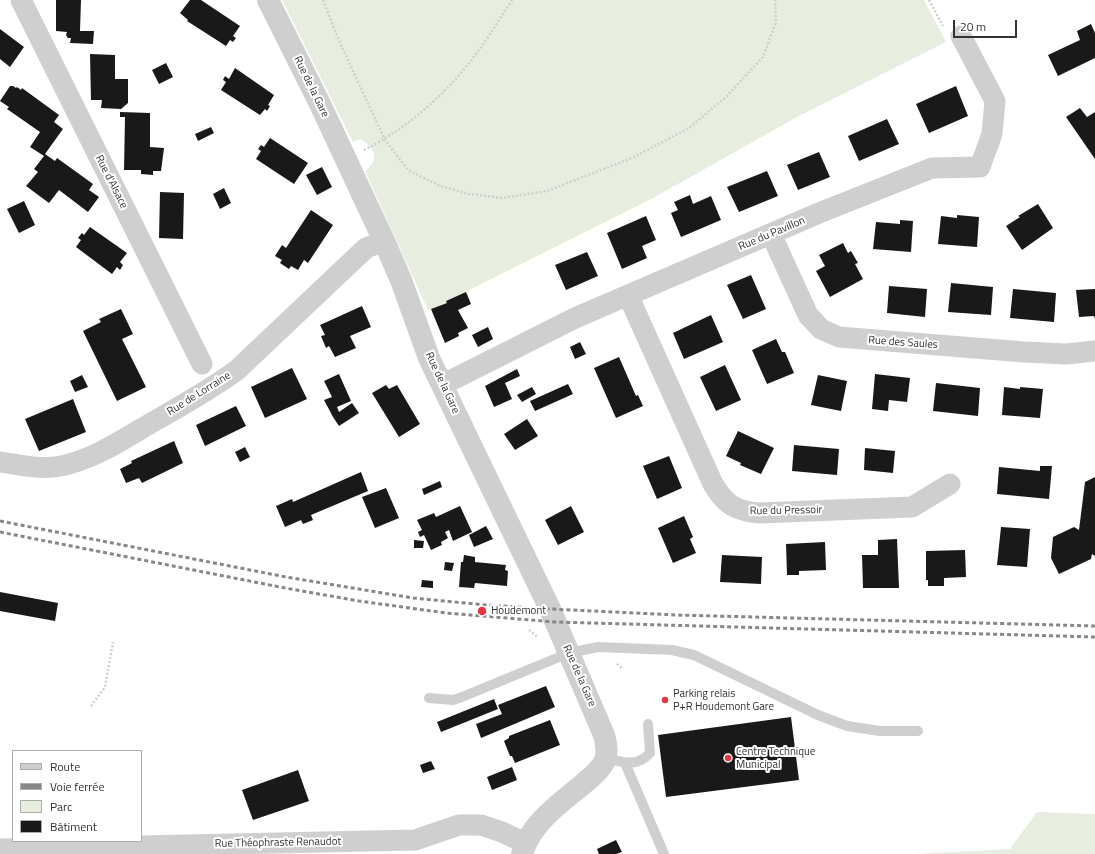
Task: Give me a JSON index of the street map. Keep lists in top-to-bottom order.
{
  "streets": {
    "street": [
      "Rue de la Gare",
      "Rue d'Alsace",
      "Rue du Pavillon",
      "Rue des Saules",
      "Rue de Lorraine",
      "Rue du Pressoir",
      "Rue Théophraste Renaudot"
    ]
  },
  "crossings": [
    ["Rue de la Gare", "Rue du Pavillon"],
    ["Rue de la Gare", "Rue de Lorraine"],
    ["Rue du Pavillon", "Rue des Saules"],
    ["Rue du Pavillon", "Rue du Pressoir"]
  ],
  "places": ["Houdemont", "Parking relais P+R Houdemont Gare", "Centre Technique Municipal"],
  "legend": [
    "Route",
    "Voie ferrée",
    "Parc",
    "Bâtiment"
  ],
  "scale_bar": "20 m"
}
